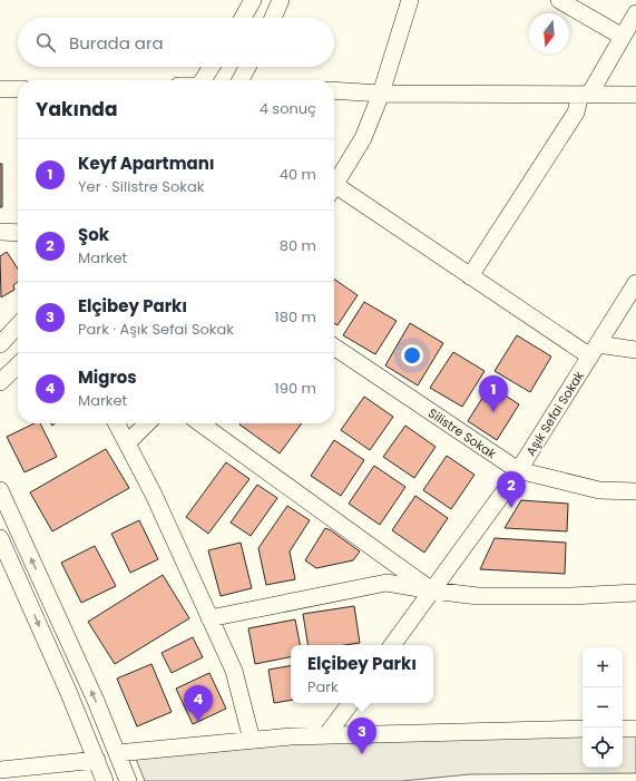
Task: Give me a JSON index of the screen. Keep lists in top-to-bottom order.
{
  "streets": {
    "street": ["Aşık Sefai Sokak", "Silistre Sokak"]
  },
  "crossings": [
    ["Aşık Sefai Sokak", "Silistre Sokak"]
  ],
  "north": "bottom",
  "page": {
    "search": "Burada ara",
    "heading": ["Yakında", "4 sonuç"],
    "list": [
      {
        "mark": "1",
        "name": "Keyf Apartmanı",
        "note": "Yer · Silistre Sokak",
        "value": "40 m"
      },
      {
        "mark": "2",
        "name": "Şok",
        "note": "Market",
        "value": "80 m"
      },
      {
        "mark": "3",
        "name": "Elçibey Parkı",
        "note": "Park · Aşık Sefai Sokak",
        "value": "180 m"
      },
      {
        "mark": "4",
        "name": "Migros",
        "note": "Market",
        "value": "190 m"
      }
    ],
    "pins": [
      "1",
      "2",
      "4",
      "3"
    ],
    "popup": ["Elçibey Parkı", "Park"],
    "map_buttons": ["+", "−"]
  }
}
